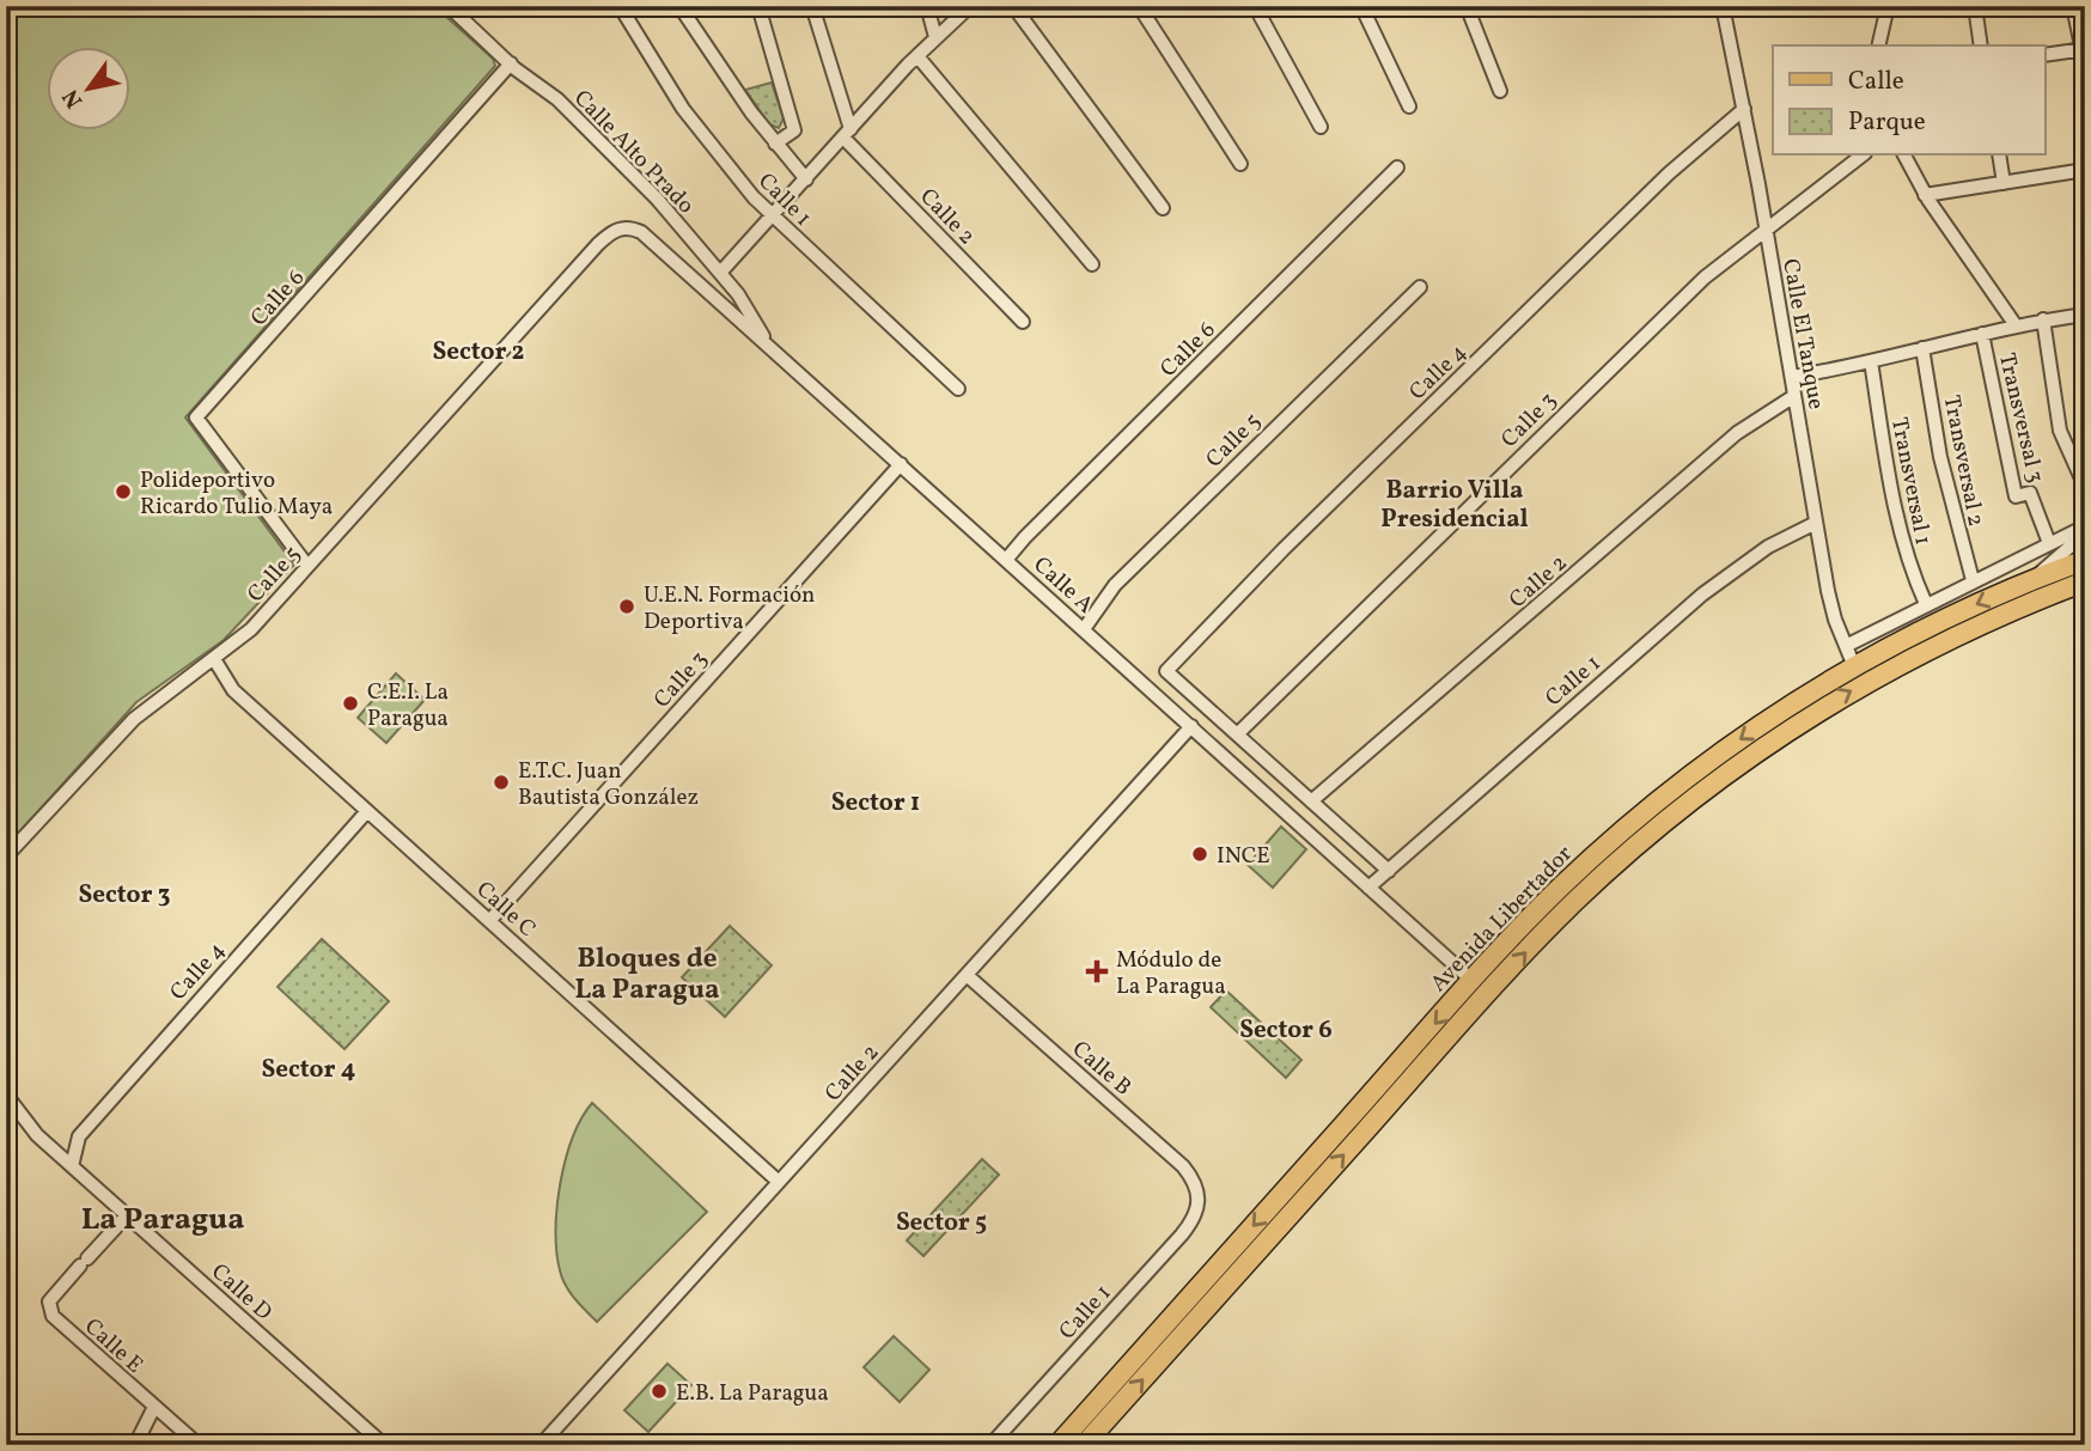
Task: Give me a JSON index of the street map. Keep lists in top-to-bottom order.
{
  "streets": {
    "main road": ["Avenida Libertador"],
    "street": [
      "Calle Alto Prado",
      "Calle 1",
      "Calle 2",
      "Calle 6",
      "Calle El Tanque",
      "Calle 4",
      "Transversal 3",
      "Calle 3",
      "Calle 5",
      "Transversal 2",
      "Transversal 1",
      "Calle A",
      "Calle C",
      "Calle B",
      "Calle D",
      "Calle E"
    ]
  },
  "crossings": [
    ["Calle Alto Prado", "Calle 6"],
    ["Calle Alto Prado", "Calle A"],
    ["Calle 1", "Calle El Tanque"],
    ["Calle 1", "Calle A"],
    ["Calle 1", "Calle B"],
    ["Calle 2", "Calle El Tanque"],
    ["Calle 2", "Calle 4"],
    ["Calle 2", "Calle A"],
    ["Calle 2", "Calle C"],
    ["Calle 2", "Calle B"],
    ["Calle 6", "Calle 5"],
    ["Calle 6", "Calle A"],
    ["Calle El Tanque", "Calle 4"],
    ["Calle El Tanque", "Calle 3"],
    ["Calle El Tanque", "Avenida Libertador"],
    ["Calle 4", "Calle C"],
    ["Calle 4", "Calle D"],
    ["Calle 3", "Calle A"],
    ["Calle 3", "Calle C"],
    ["Calle 5", "Calle A"],
    ["Calle 5", "Calle C"],
    ["Calle A", "Avenida Libertador"],
    ["Calle D", "Calle E"]
  ],
  "districts": [
    "Sector 2",
    "Barrio Villa Presidencial",
    "Sector 1",
    "Sector 3",
    "Bloques de La Paragua",
    "Sector 6",
    "Sector 4",
    "La Paragua",
    "Sector 5"
  ],
  "places": {
    "other": [
      "Polideportivo Ricardo Tulio Maya",
      "U.E.N. Formación Deportiva",
      "C.E.I. La Paragua",
      "E.T.C. Juan Bautista González",
      "INCE",
      "E.B. La Paragua"
    ],
    "health": ["Módulo de La Paragua"]
  },
  "legend": ["Calle", "Parque"],
  "north": "bottom left"
}
